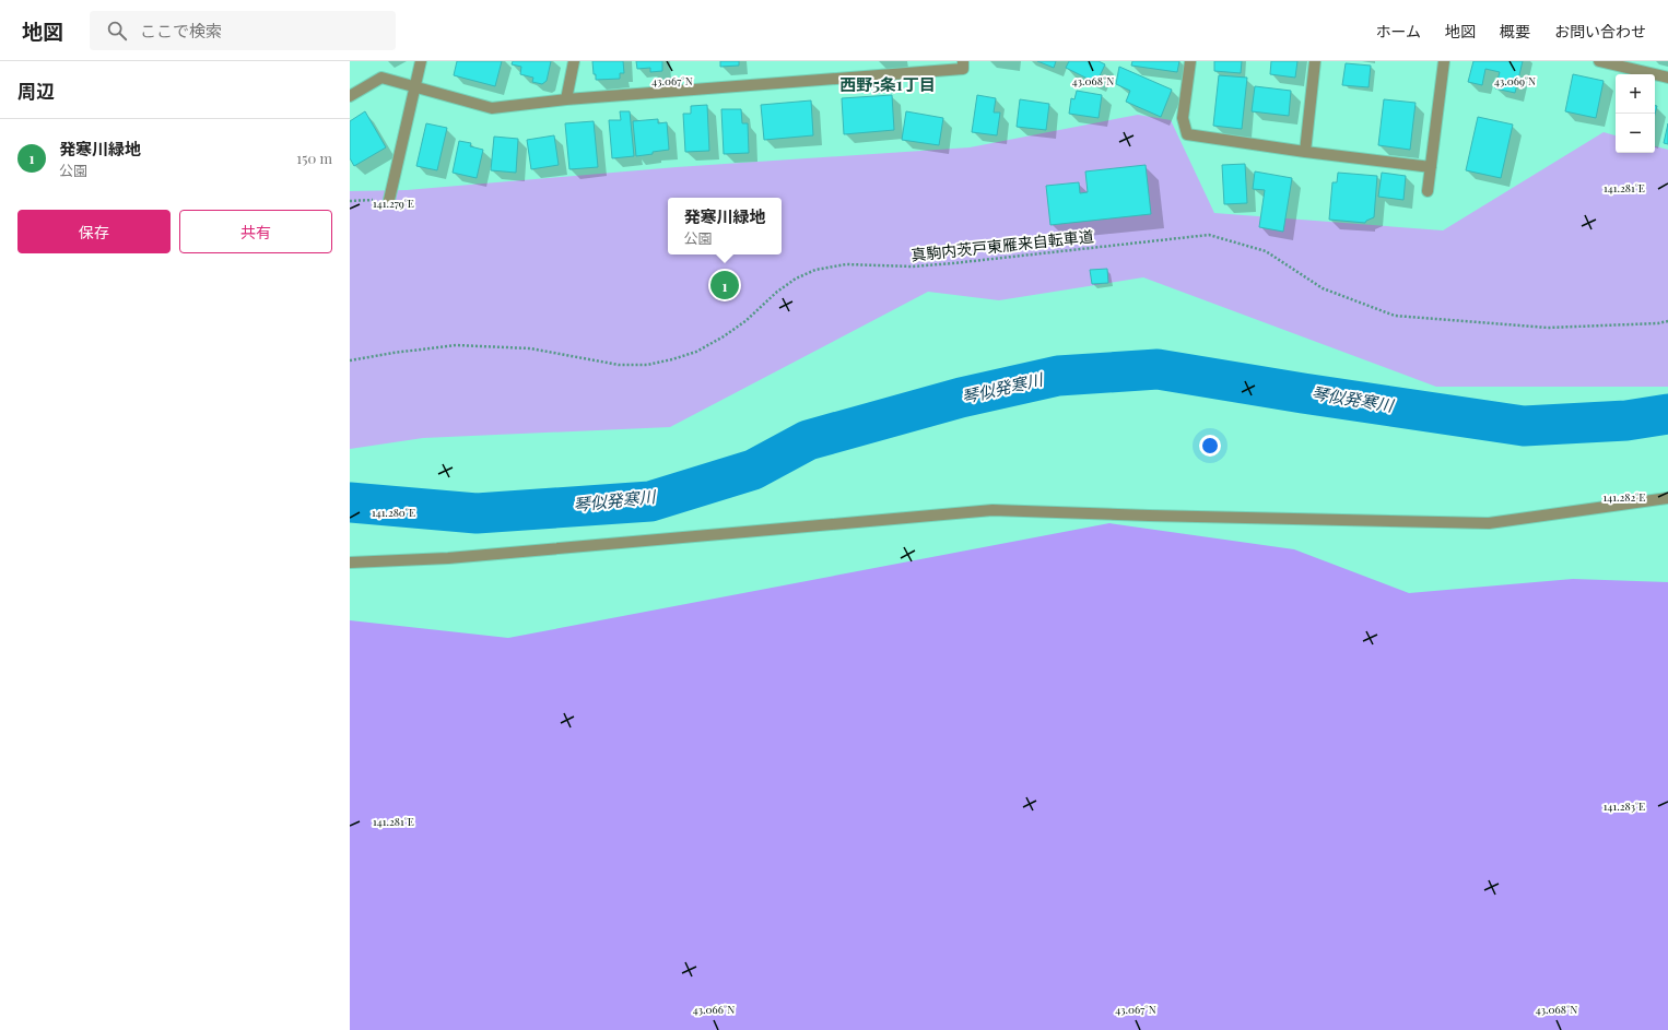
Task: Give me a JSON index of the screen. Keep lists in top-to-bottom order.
{
  "streets": {
    "path": ["真駒内茨戸東雁来自転車道"]
  },
  "districts": ["西野5条1丁目"],
  "water": ["琴似発寒川"],
  "page": {
    "header": "地図",
    "search": "ここで検索",
    "nav": [
      "ホーム",
      "地図",
      "概要",
      "お問い合わせ"
    ],
    "heading": "周辺",
    "map_buttons": ["+", "−"],
    "list": [
      {
        "mark": "1",
        "name": "発寒川緑地",
        "note": "公園",
        "value": "150 m"
      }
    ],
    "buttons": ["保存", "共有"],
    "popup": ["発寒川緑地", "公園"],
    "pins": "1"
  },
  "coordinates": [
    "43.067°N",
    "43.068°N",
    "43.069°N",
    "141.281°E",
    "141.279°E",
    "141.282°E",
    "141.280°E",
    "141.283°E",
    "43.066°N"
  ]
}
